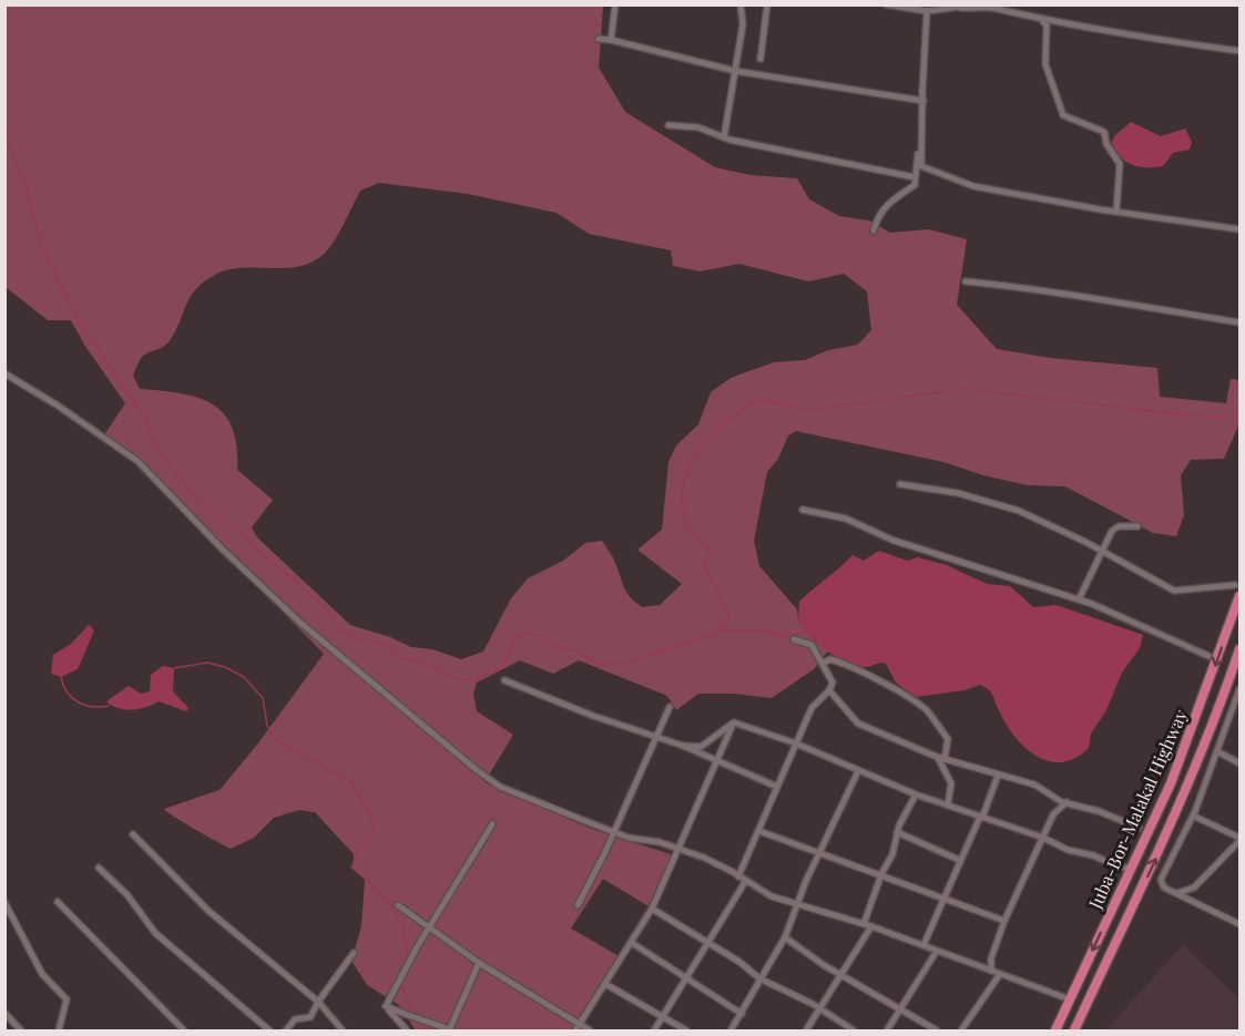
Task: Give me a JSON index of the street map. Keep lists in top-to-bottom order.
{
  "streets": {
    "highway": ["Juba-Bor-Malakal Highway"]
  }
}
